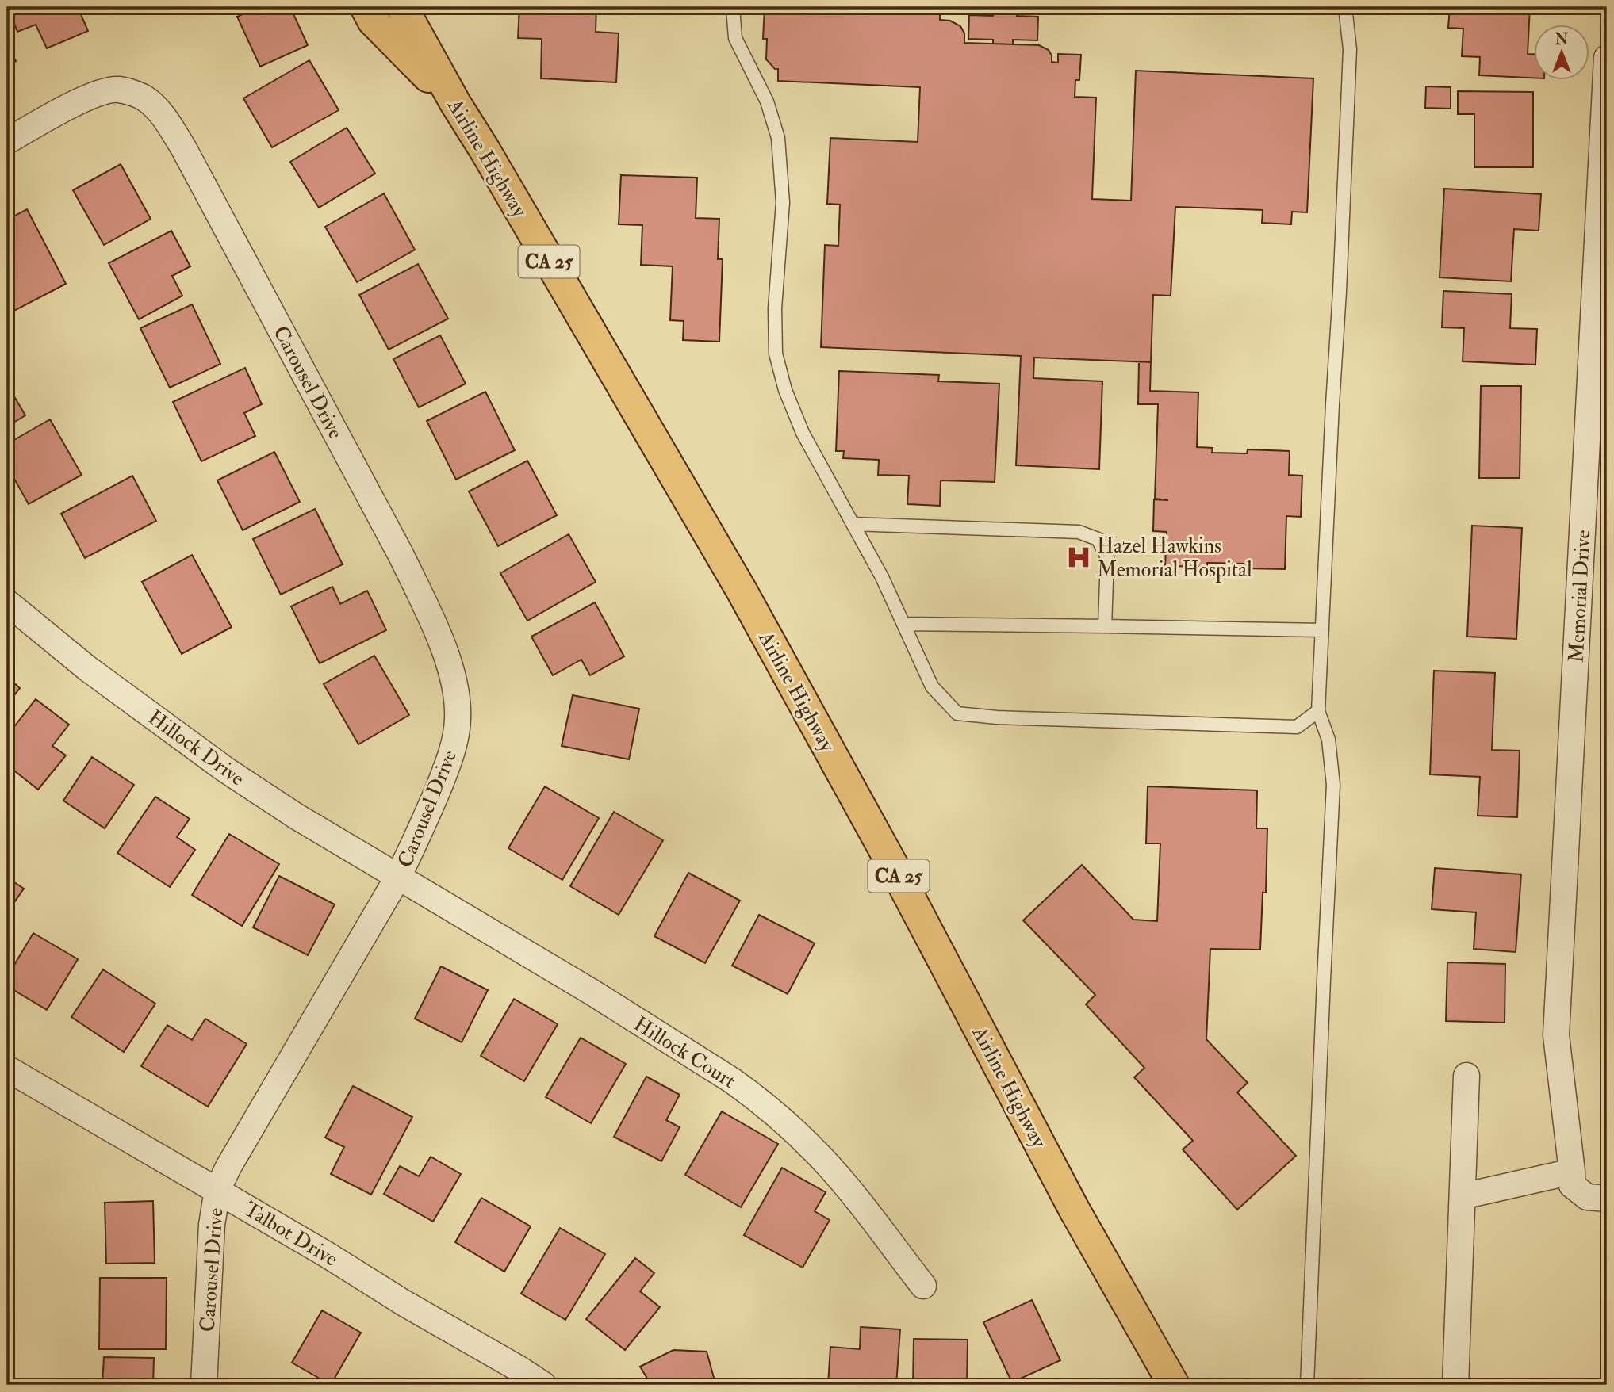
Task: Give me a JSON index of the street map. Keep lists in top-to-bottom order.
{
  "streets": {
    "main road": ["Airline Highway", "CA 25"],
    "street": [
      "Carousel Drive",
      "Memorial Drive",
      "Hillock Drive",
      "Hillock Court",
      "Talbot Drive"
    ]
  },
  "crossings": [
    ["Carousel Drive", "Hillock Drive"],
    ["Carousel Drive", "Hillock Court"],
    ["Carousel Drive", "Talbot Drive"],
    ["Hillock Drive", "Hillock Court"]
  ],
  "places": {
    "hospital": ["Hazel Hawkins Memorial Hospital"]
  },
  "north": "top"
}
